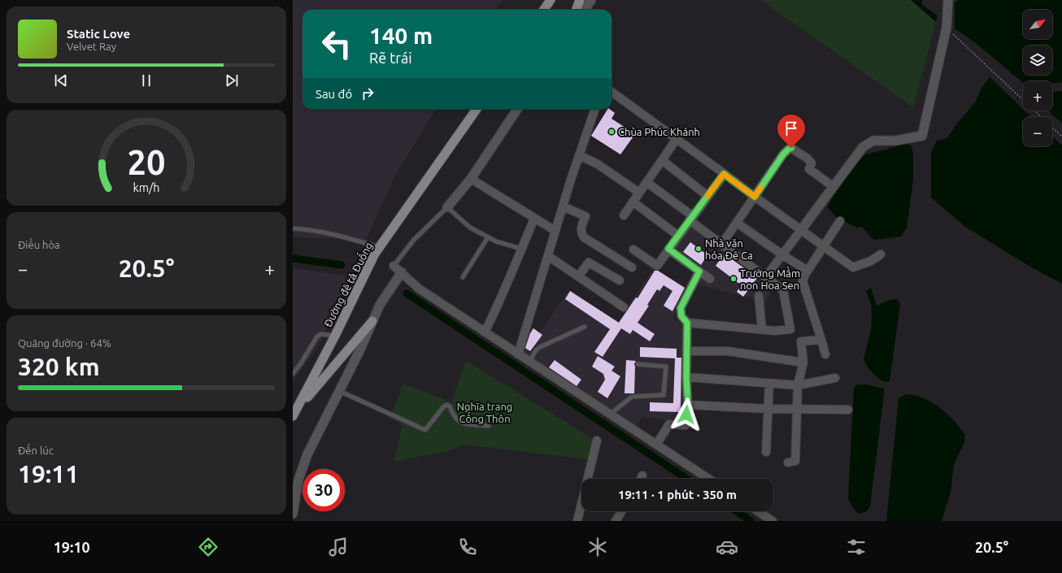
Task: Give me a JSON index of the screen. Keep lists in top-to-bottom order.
{
  "streets": {
    "main road": ["Đường đê tả Đuống"]
  },
  "parks": ["Nghĩa trang Cống Thôn"],
  "places": ["Chùa Phúc Khánh", "Nhà văn hóa Đê Ca", "Trường Mầm non Hoa Sen"],
  "north": "top right",
  "page": {
    "map_buttons": ["+", "−"],
    "turn": ["140 m", "Rẽ trái"],
    "song": ["Static Love", "Velvet Ray"],
    "then": "Sau đó",
    "tile": [
      "Điều hòa",
      ["Quãng đường · 64%", "320 km"],
      ["Đến lúc", "19:11"]
    ],
    "heat": ["−", "20.5°", "+"],
    "limit": "30",
    "trip": "19:11 · 1 phút · 350 m",
    "tabs": ["19:10", "20.5°"],
    "gauge": ["20", "km/h"]
  }
}
